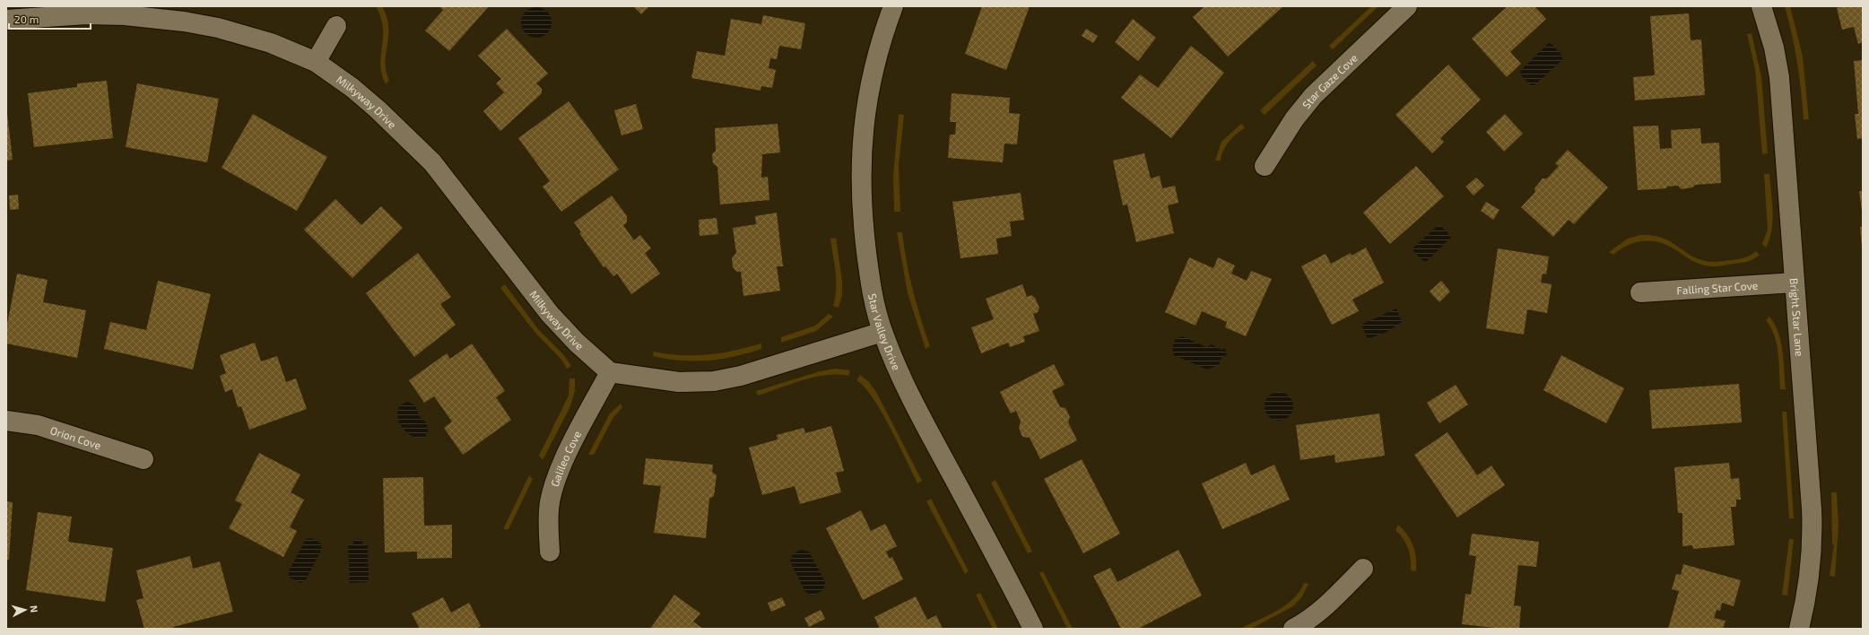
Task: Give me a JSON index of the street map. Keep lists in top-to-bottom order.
{
  "streets": {
    "street": [
      "Star Gaze Cove",
      "Milkyway Drive",
      "Falling Star Cove",
      "Bright Star Lane",
      "Star Valley Drive",
      "Orion Cove",
      "Galileo Cove"
    ]
  },
  "crossings": [
    ["Milkyway Drive", "Galileo Cove"],
    ["Falling Star Cove", "Bright Star Lane"]
  ],
  "scale_bar": "20 m",
  "north": "right"
}
